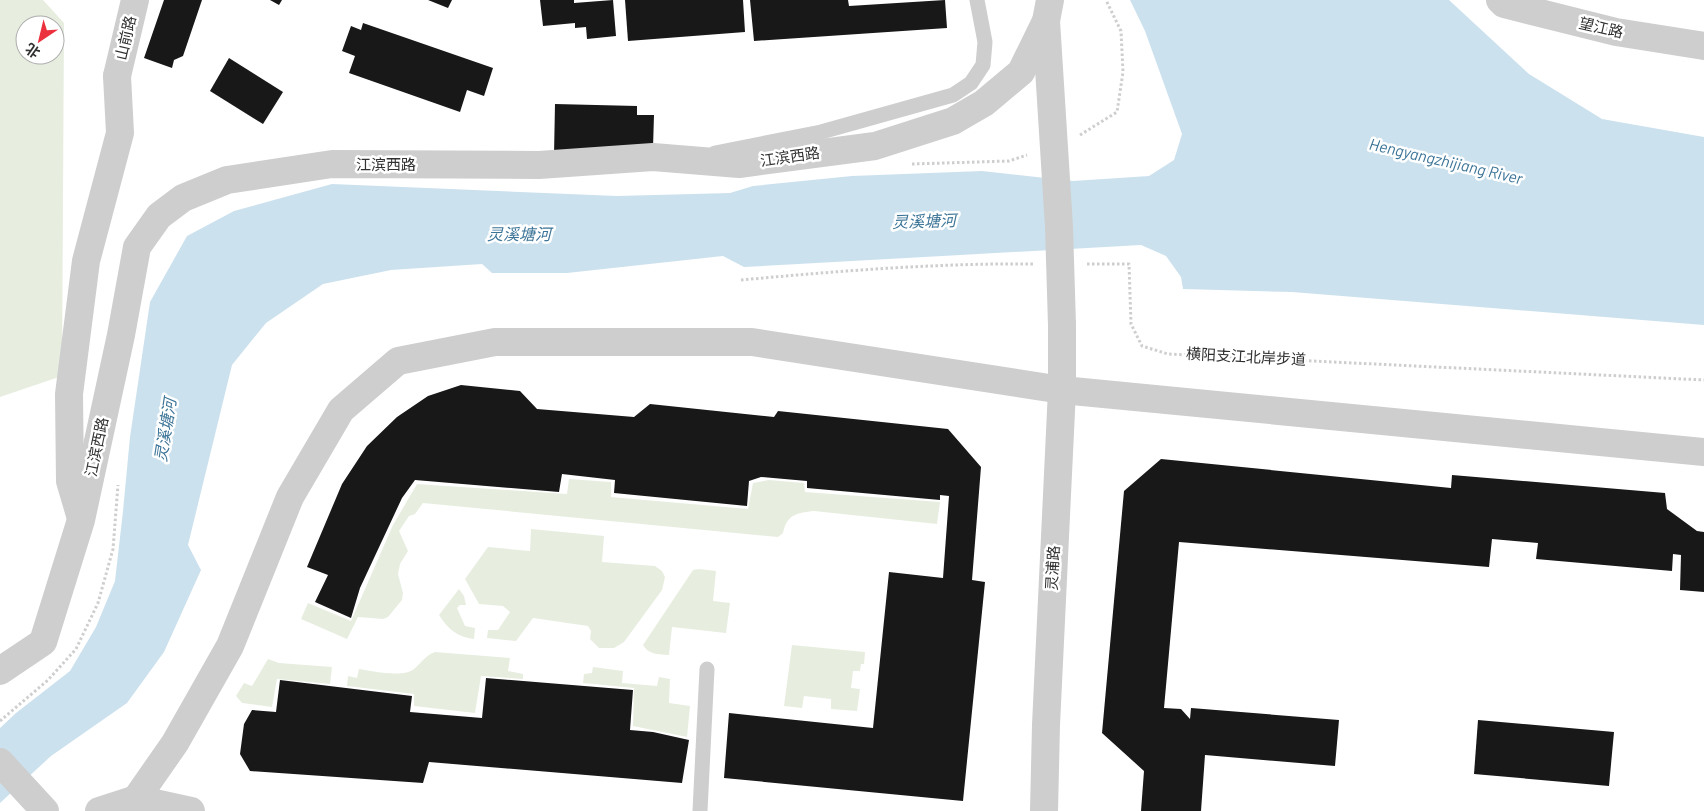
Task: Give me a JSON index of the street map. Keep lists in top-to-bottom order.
{
  "streets": {
    "street": [
      "望江路",
      "山前路",
      "江滨西路",
      "灵浦路"
    ],
    "path": ["横阳支江北岸步道"]
  },
  "crossings": [
    ["山前路", "江滨西路"],
    ["江滨西路", "灵浦路"]
  ],
  "water": ["Hengyangzhijiang River", "灵溪塘河"],
  "north": "bottom left"
}
